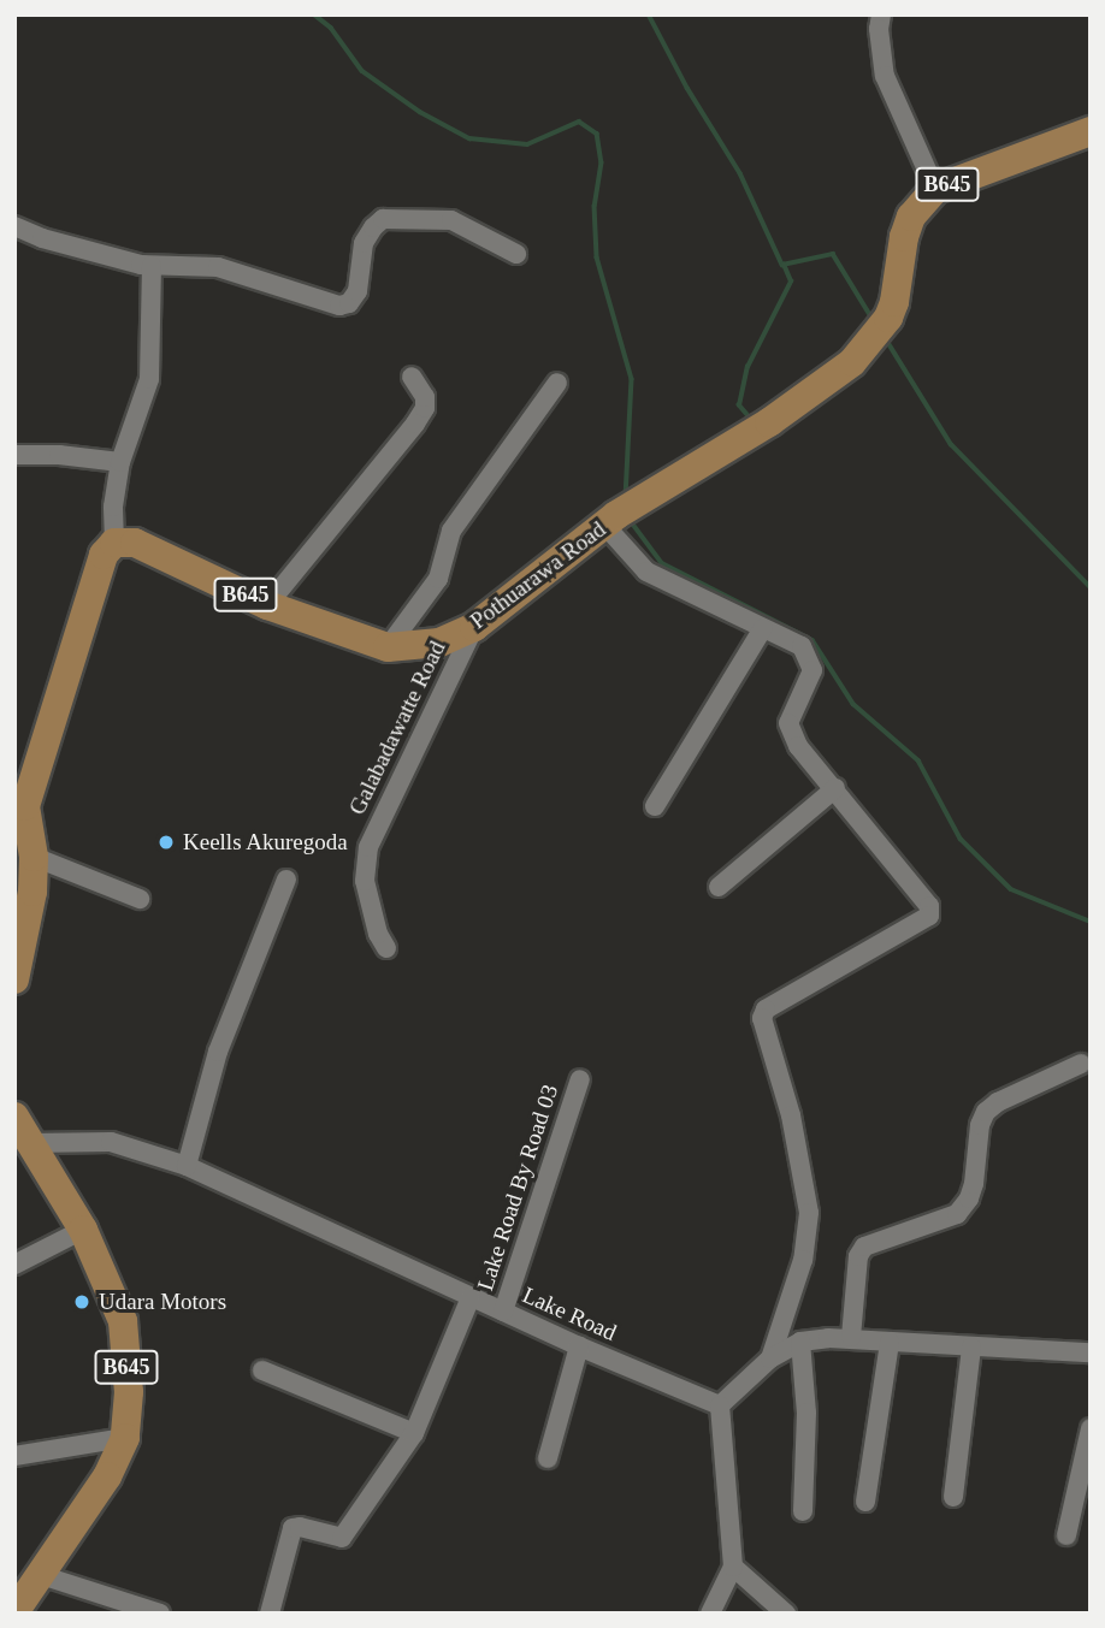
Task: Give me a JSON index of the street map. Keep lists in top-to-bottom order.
{
  "streets": {
    "main road": ["B645", "Pothuarawa Road"],
    "street": ["Galabadawatte Road", "Lake Road By Road 03", "Lake Road"]
  },
  "crossings": [
    ["B645", "Pothuarawa Road"],
    ["B645", "Lake Road"],
    ["Pothuarawa Road", "Galabadawatte Road"],
    ["Lake Road By Road 03", "Lake Road"]
  ],
  "places": ["Keells Akuregoda", "Udara Motors"]
}
